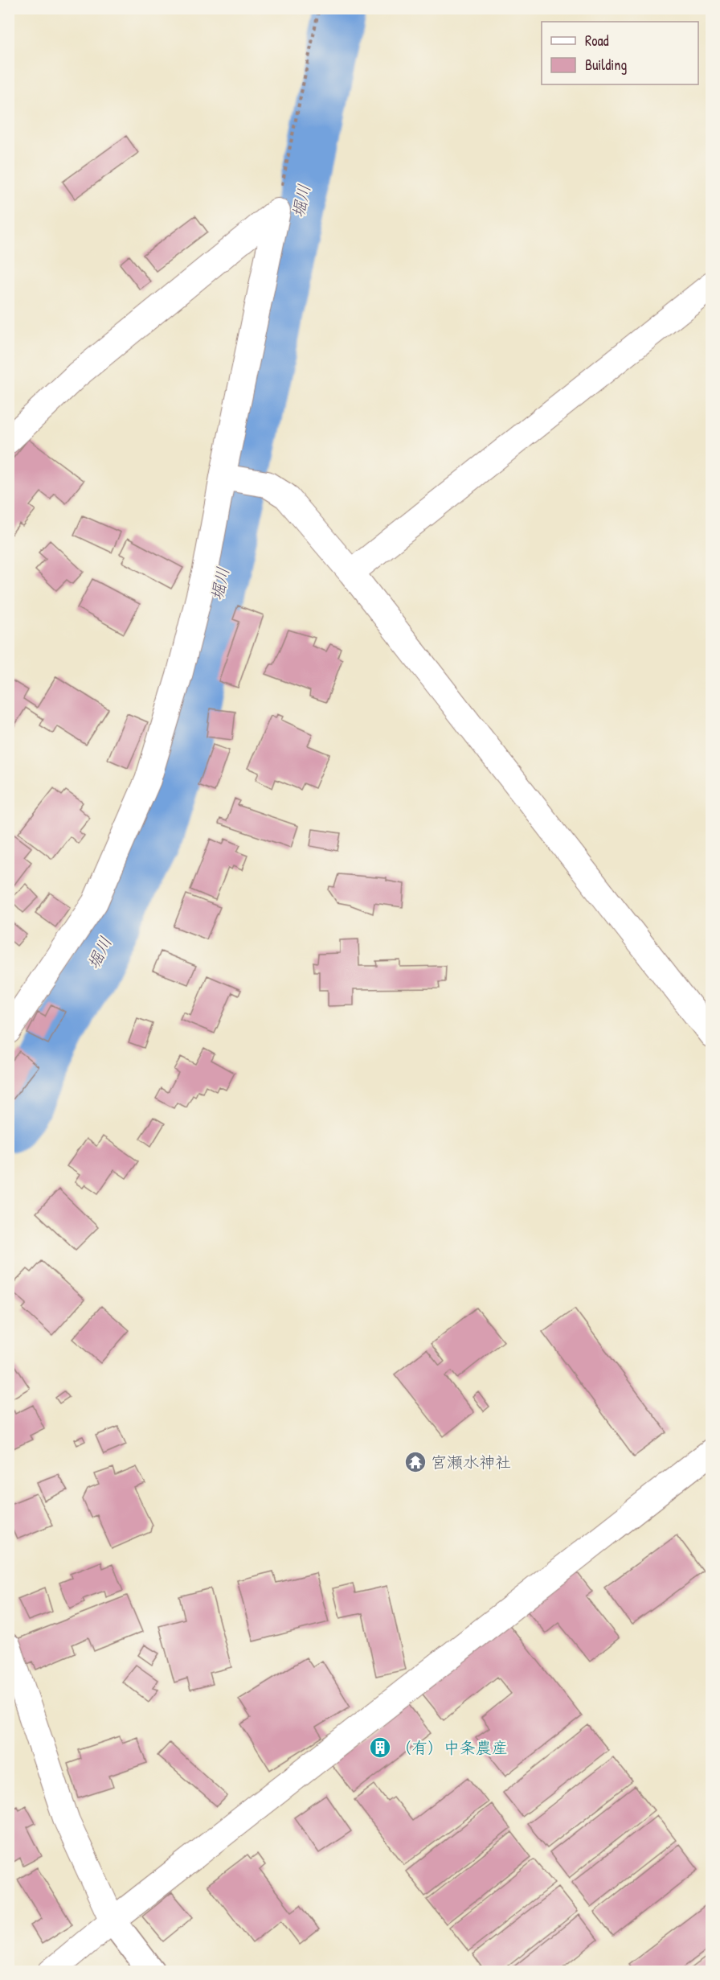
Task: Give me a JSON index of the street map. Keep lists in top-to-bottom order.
{
  "water": ["堀川"],
  "places": {
    "temple": ["宮瀬水神社"],
    "building": ["（有）中条農産"]
  },
  "legend": ["Road", "Building"]
}
